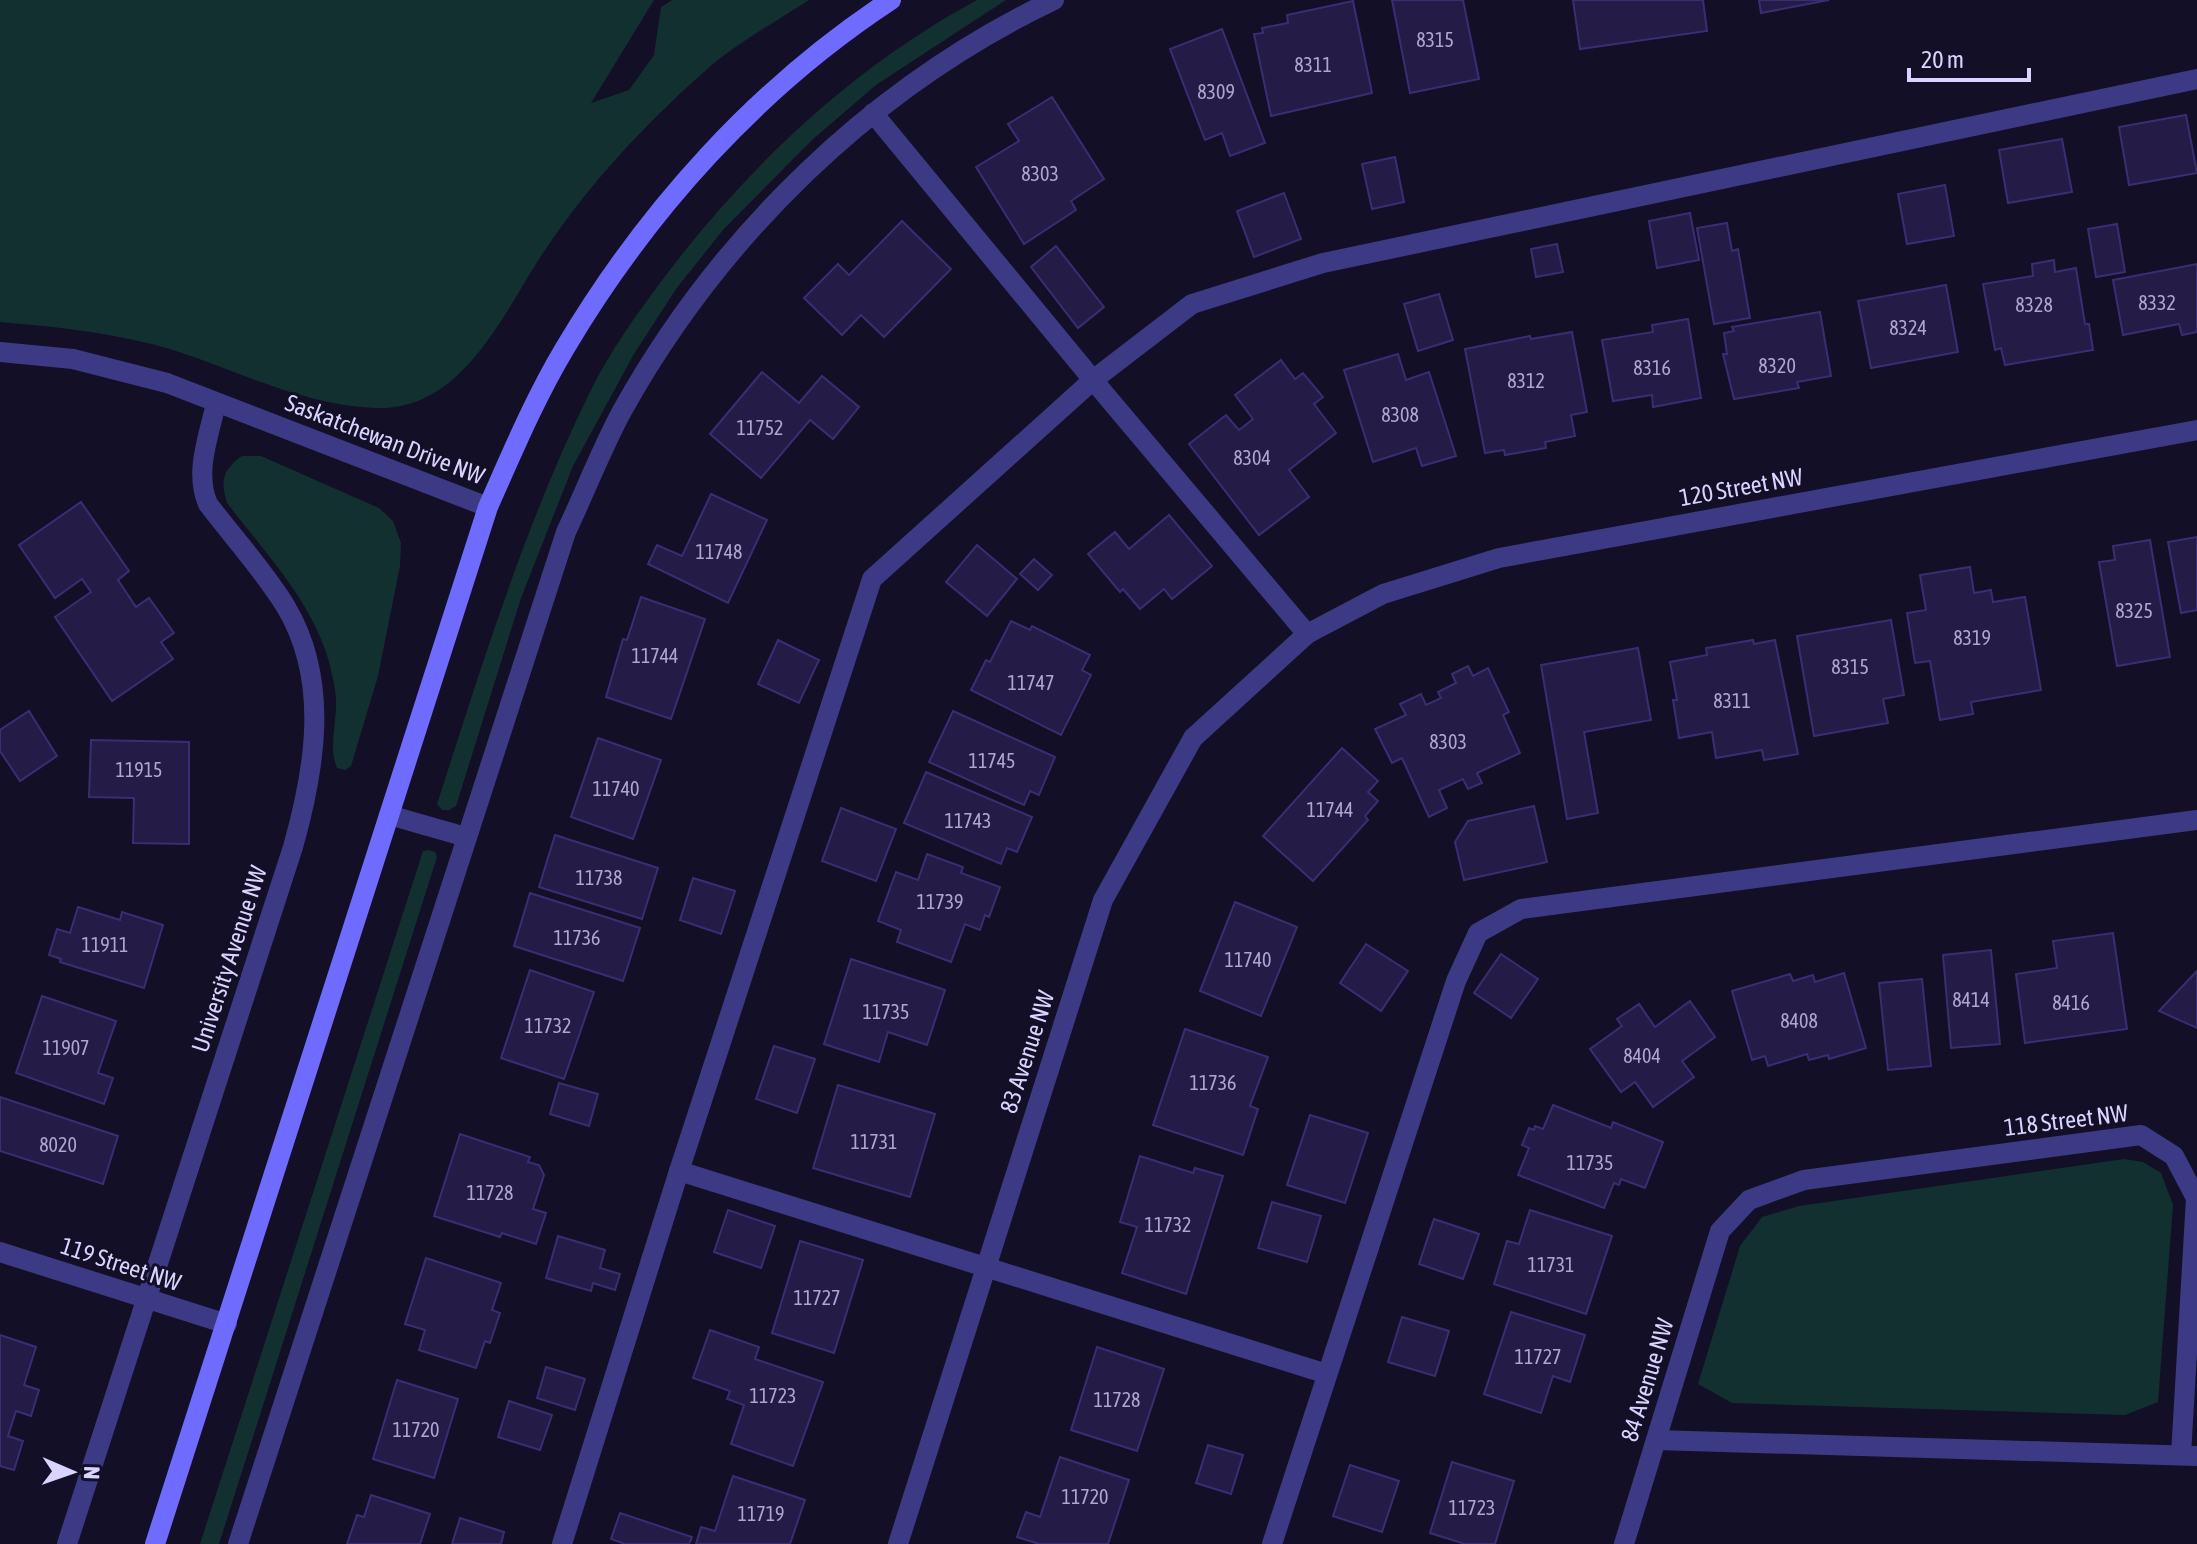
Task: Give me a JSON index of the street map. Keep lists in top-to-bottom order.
{
  "streets": {
    "main road": ["Saskatchewan Drive NW"],
    "street": [
      "120 Street NW",
      "University Avenue NW",
      "83 Avenue NW",
      "118 Street NW",
      "119 Street NW",
      "84 Avenue NW"
    ]
  },
  "crossings": [
    ["Saskatchewan Drive NW", "University Avenue NW"],
    ["120 Street NW", "83 Avenue NW"],
    ["University Avenue NW", "119 Street NW"],
    ["118 Street NW", "84 Avenue NW"]
  ],
  "house_numbers": [
    "8315",
    "8311",
    "8309",
    "8303",
    "8332",
    "8328",
    "8324",
    "8320",
    "8316",
    "8312",
    "8308",
    "11752",
    "8304",
    "11748",
    "8325",
    "8319",
    "11744",
    "8315",
    "11747",
    "8311",
    "8303",
    "11745",
    "11915",
    "11740",
    "11744",
    "11743",
    "11738",
    "11739",
    "11736",
    "11911",
    "11740",
    "8414",
    "8416",
    "11735",
    "8408",
    "11732",
    "11907",
    "8404",
    "11736",
    "11731",
    "8020",
    "11735",
    "11728",
    "11732",
    "11731",
    "11727",
    "11727",
    "11723",
    "11728",
    "11720",
    "11720",
    "11723",
    "11719"
  ],
  "scale_bar": "20 m",
  "north": "right"
}
